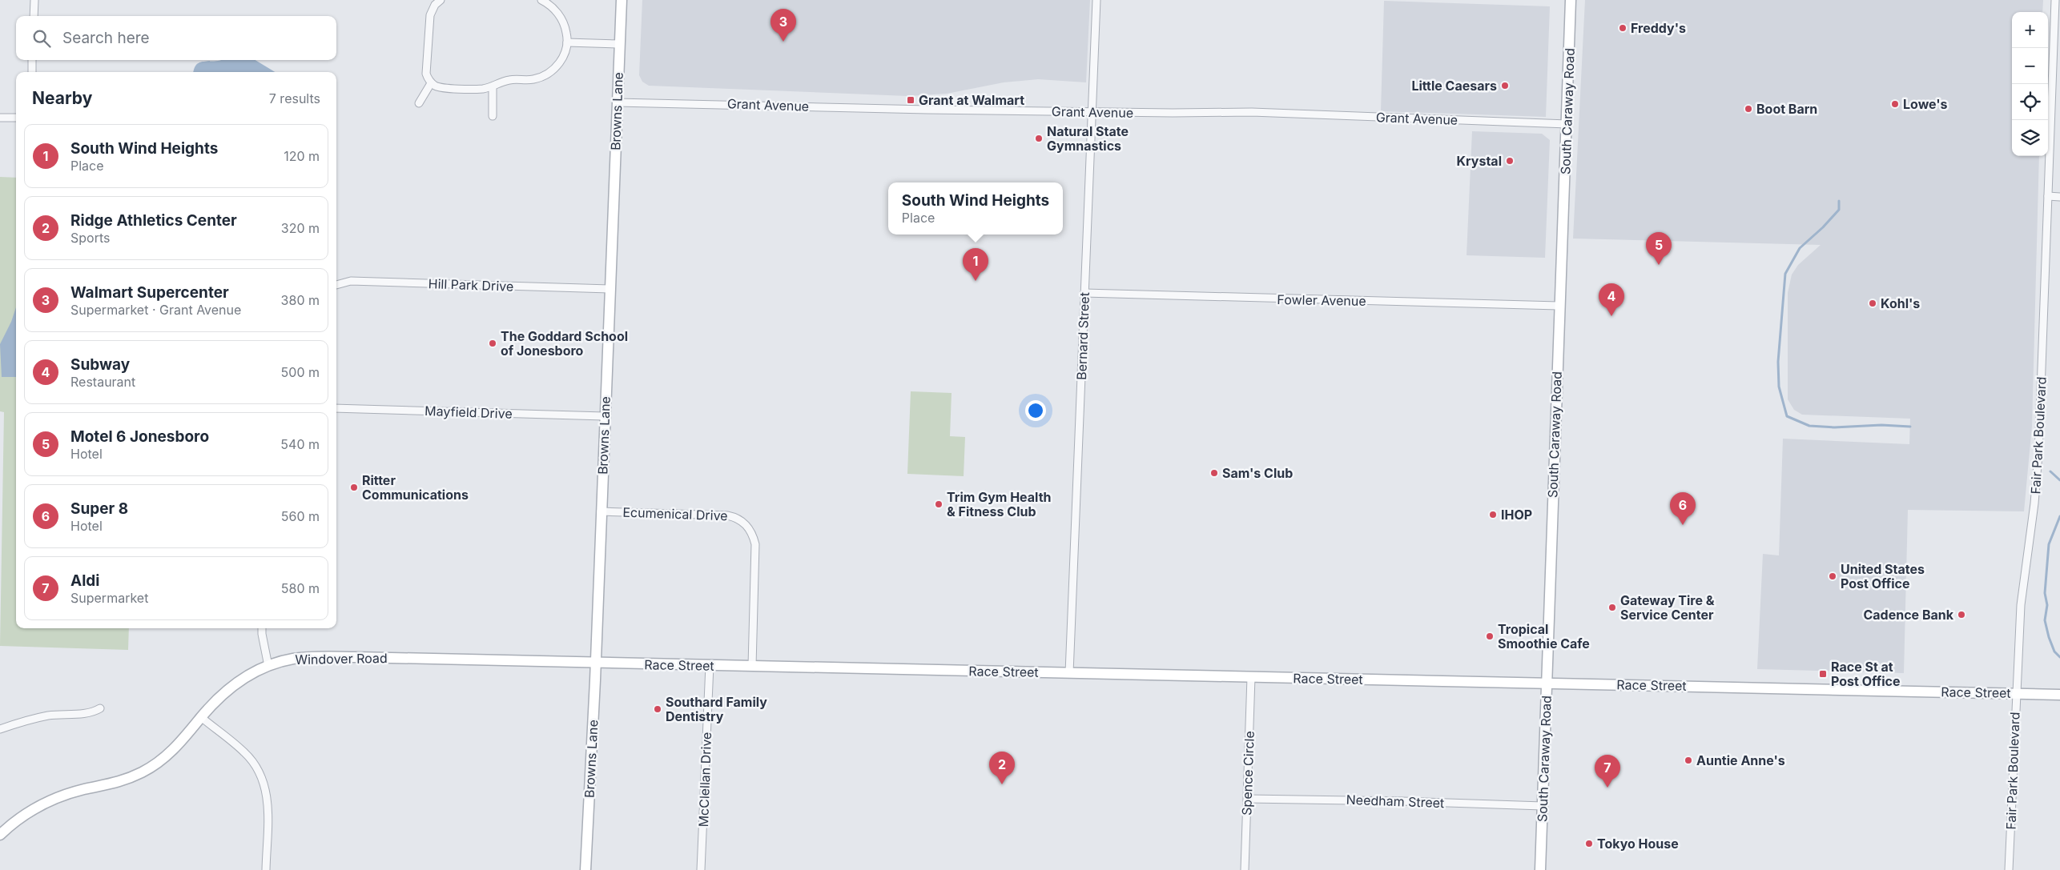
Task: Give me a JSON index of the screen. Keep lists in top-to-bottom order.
{
  "streets": {
    "street": [
      "Grant Avenue",
      "Browns Lane",
      "South Caraway Road",
      "Hill Park Drive",
      "Fowler Avenue",
      "Bernard Street",
      "Mayfield Drive",
      "Fair Park Boulevard",
      "Ecumenical Drive",
      "Windover Road",
      "Race Street",
      "Spence Circle",
      "McClellan Drive",
      "Needham Street"
    ]
  },
  "crossings": [
    ["Grant Avenue", "Browns Lane"],
    ["Grant Avenue", "South Caraway Road"],
    ["Grant Avenue", "Bernard Street"],
    ["Browns Lane", "Hill Park Drive"],
    ["Browns Lane", "Mayfield Drive"],
    ["Browns Lane", "Ecumenical Drive"],
    ["Browns Lane", "Windover Road"],
    ["Browns Lane", "Race Street"],
    ["South Caraway Road", "Fowler Avenue"],
    ["South Caraway Road", "Race Street"],
    ["South Caraway Road", "Needham Street"],
    ["Fowler Avenue", "Bernard Street"],
    ["Bernard Street", "Race Street"],
    ["Fair Park Boulevard", "Race Street"],
    ["Ecumenical Drive", "Race Street"],
    ["Windover Road", "Race Street"],
    ["Race Street", "Spence Circle"],
    ["Race Street", "McClellan Drive"],
    ["Spence Circle", "Needham Street"]
  ],
  "places": {
    "other": [
      "Freddy's",
      "Little Caesars",
      "Lowe's",
      "Boot Barn",
      "Natural State Gymnastics",
      "Krystal",
      "Kohl's",
      "The Goddard School of Jonesboro",
      "Sam's Club",
      "Ritter Communications",
      "Trim Gym Health & Fitness Club",
      "IHOP",
      "United States Post Office",
      "Gateway Tire & Service Center",
      "Cadence Bank",
      "Tropical Smoothie Cafe",
      "Southard Family Dentistry",
      "Auntie Anne's",
      "Tokyo House"
    ],
    "transit": ["Grant at Walmart", "Race St at Post Office"]
  },
  "page": {
    "pins": [
      "3",
      "5",
      "1",
      "4",
      "6",
      "2",
      "7"
    ],
    "map_buttons": ["+", "−"],
    "search": "Search here",
    "heading": ["Nearby", "7 results"],
    "list": [
      {
        "mark": "1",
        "name": "South Wind Heights",
        "note": "Place",
        "value": "120 m"
      },
      {
        "mark": "2",
        "name": "Ridge Athletics Center",
        "note": "Sports",
        "value": "320 m"
      },
      {
        "mark": "3",
        "name": "Walmart Supercenter",
        "note": "Supermarket · Grant Avenue",
        "value": "380 m"
      },
      {
        "mark": "4",
        "name": "Subway",
        "note": "Restaurant",
        "value": "500 m"
      },
      {
        "mark": "5",
        "name": "Motel 6 Jonesboro",
        "note": "Hotel",
        "value": "540 m"
      },
      {
        "mark": "6",
        "name": "Super 8",
        "note": "Hotel",
        "value": "560 m"
      },
      {
        "mark": "7",
        "name": "Aldi",
        "note": "Supermarket",
        "value": "580 m"
      }
    ],
    "popup": ["South Wind Heights", "Place"]
  }
}
